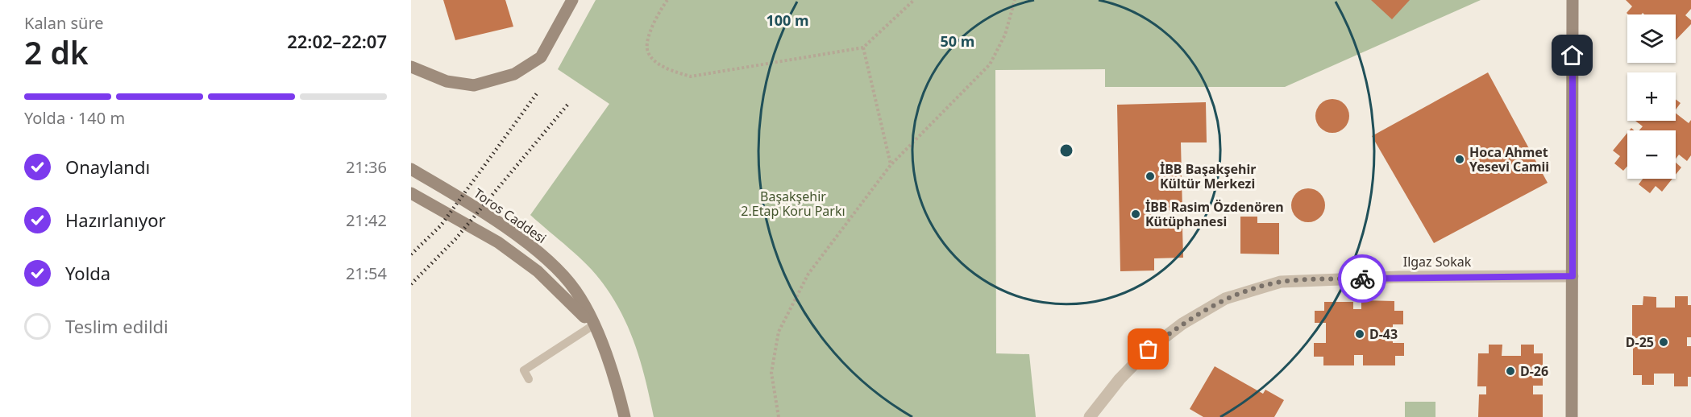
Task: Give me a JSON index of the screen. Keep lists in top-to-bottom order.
{
  "streets": {
    "street": ["Toros Caddesi", "Ilgaz Sokak"]
  },
  "parks": ["Başakşehir 2.Etap Koru Parkı"],
  "places": [
    "Hoca Ahmet Yesevi Camii",
    "İBB Başakşehir Kültür Merkezi",
    "İBB Rasim Özdenören Kütüphanesi",
    "D-43",
    "D-25",
    "D-26"
  ],
  "page": {
    "heading": ["2 dk", "Kalan süre", "22:02–22:07"],
    "map_buttons": ["+", "−"],
    "bar": "Yolda · 140 m",
    "list": [
      ["Onaylandı", "21:36"],
      ["Hazırlanıyor", "21:42"],
      ["Yolda", "21:54"],
      "Teslim edildi"
    ]
  },
  "rings": ["100 m", "50 m"]
}
